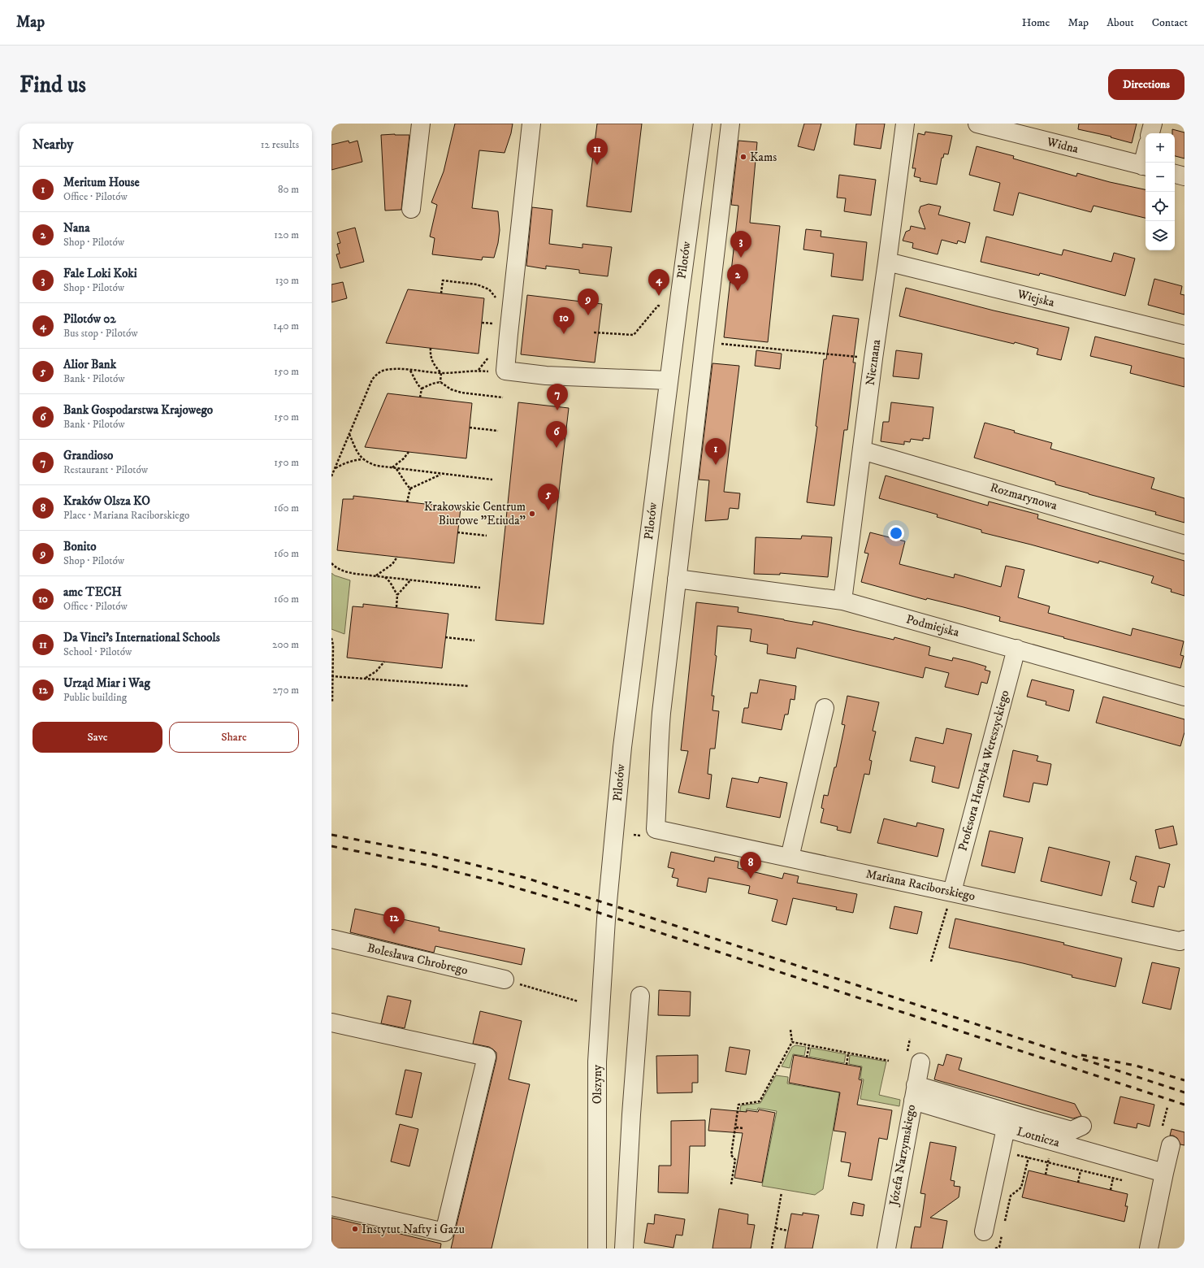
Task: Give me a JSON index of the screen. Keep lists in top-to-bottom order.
{
  "streets": {
    "street": [
      "Widna",
      "Pilotów",
      "Wiejska",
      "Nieznana",
      "Rozmarynowa",
      "Podmiejska",
      "Profesora Henryka Wereszyckiego",
      "Mariana Raciborskiego",
      "Bolesława Chrobrego",
      "Olszyny",
      "Lotnicza",
      "Józefa Narzymskiego"
    ]
  },
  "crossings": [
    ["Pilotów", "Olszyny"],
    ["Wiejska", "Nieznana"],
    ["Nieznana", "Rozmarynowa"],
    ["Nieznana", "Podmiejska"],
    ["Podmiejska", "Profesora Henryka Wereszyckiego"],
    ["Podmiejska", "Mariana Raciborskiego"],
    ["Profesora Henryka Wereszyckiego", "Mariana Raciborskiego"],
    ["Lotnicza", "Józefa Narzymskiego"]
  ],
  "places": ["Kams", "Krakowskie Centrum Biurowe \"Etiuda\"", "Instytut Nafty i Gazu"],
  "page": {
    "header": "Map",
    "nav": [
      "Home",
      "Map",
      "About",
      "Contact"
    ],
    "buttons": [
      "Directions",
      ["Save", "Share"]
    ],
    "title": "Find us",
    "heading": ["Nearby", "12 results"],
    "map_buttons": ["+", "−"],
    "pins": [
      "11",
      "3",
      "2",
      "4",
      "9",
      "10",
      "7",
      "6",
      "1",
      "5",
      "8",
      "12"
    ],
    "list": [
      {
        "mark": "1",
        "name": "Meritum House",
        "note": "Office · Pilotów",
        "value": "80 m"
      },
      {
        "mark": "2",
        "name": "Nana",
        "note": "Shop · Pilotów",
        "value": "120 m"
      },
      {
        "mark": "3",
        "name": "Fale Loki Koki",
        "note": "Shop · Pilotów",
        "value": "130 m"
      },
      {
        "mark": "4",
        "name": "Pilotów 02",
        "note": "Bus stop · Pilotów",
        "value": "140 m"
      },
      {
        "mark": "5",
        "name": "Alior Bank",
        "note": "Bank · Pilotów",
        "value": "150 m"
      },
      {
        "mark": "6",
        "name": "Bank Gospodarstwa Krajowego",
        "note": "Bank · Pilotów",
        "value": "150 m"
      },
      {
        "mark": "7",
        "name": "Grandioso",
        "note": "Restaurant · Pilotów",
        "value": "150 m"
      },
      {
        "mark": "8",
        "name": "Kraków Olsza KO",
        "note": "Place · Mariana Raciborskiego",
        "value": "160 m"
      },
      {
        "mark": "9",
        "name": "Bonito",
        "note": "Shop · Pilotów",
        "value": "160 m"
      },
      {
        "mark": "10",
        "name": "amc TECH",
        "note": "Office · Pilotów",
        "value": "160 m"
      },
      {
        "mark": "11",
        "name": "Da Vinci's International Schools",
        "note": "School · Pilotów",
        "value": "200 m"
      },
      {
        "mark": "12",
        "name": "Urząd Miar i Wag",
        "note": "Public building",
        "value": "270 m"
      }
    ]
  }
}
